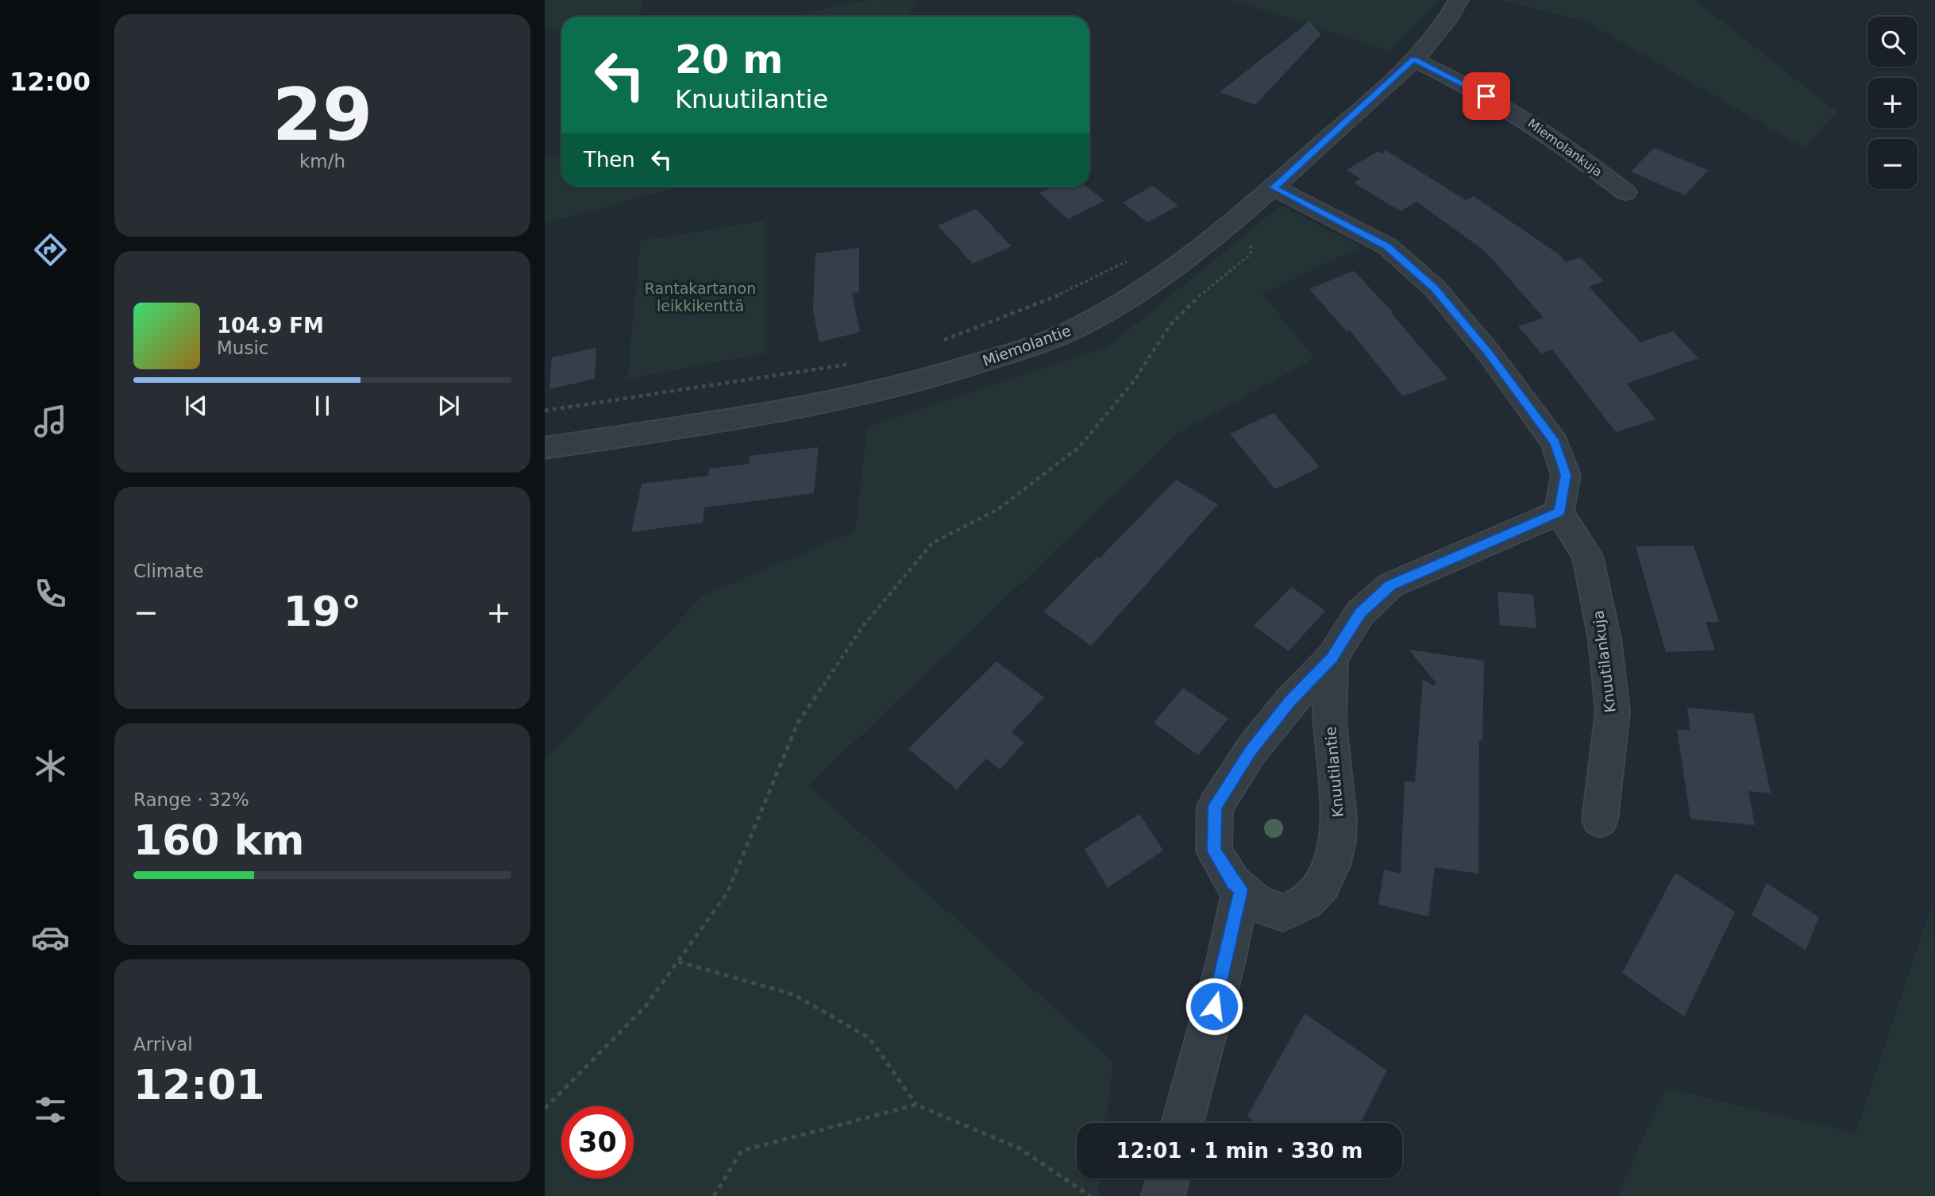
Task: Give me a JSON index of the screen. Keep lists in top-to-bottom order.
{
  "streets": {
    "street": [
      "Miemolankuja",
      "Miemolantie",
      "Knuutilankuja",
      "Knuutilantie"
    ]
  },
  "crossings": [
    ["Miemolankuja", "Miemolantie"],
    ["Knuutilankuja", "Knuutilantie"]
  ],
  "parks": ["Rantakartanon leikkikenttä"],
  "page": {
    "tabs": "12:00",
    "tile": [
      ["29", "km/h"],
      "Climate",
      ["Range · 32%", "160 km"],
      ["Arrival", "12:01"]
    ],
    "map_buttons": ["+", "−"],
    "turn": ["20 m", "Knuutilantie"],
    "then": "Then",
    "song": ["104.9 FM", "Music"],
    "heat": ["−", "19°", "+"],
    "limit": "30",
    "trip": "12:01 · 1 min · 330 m"
  }
}
